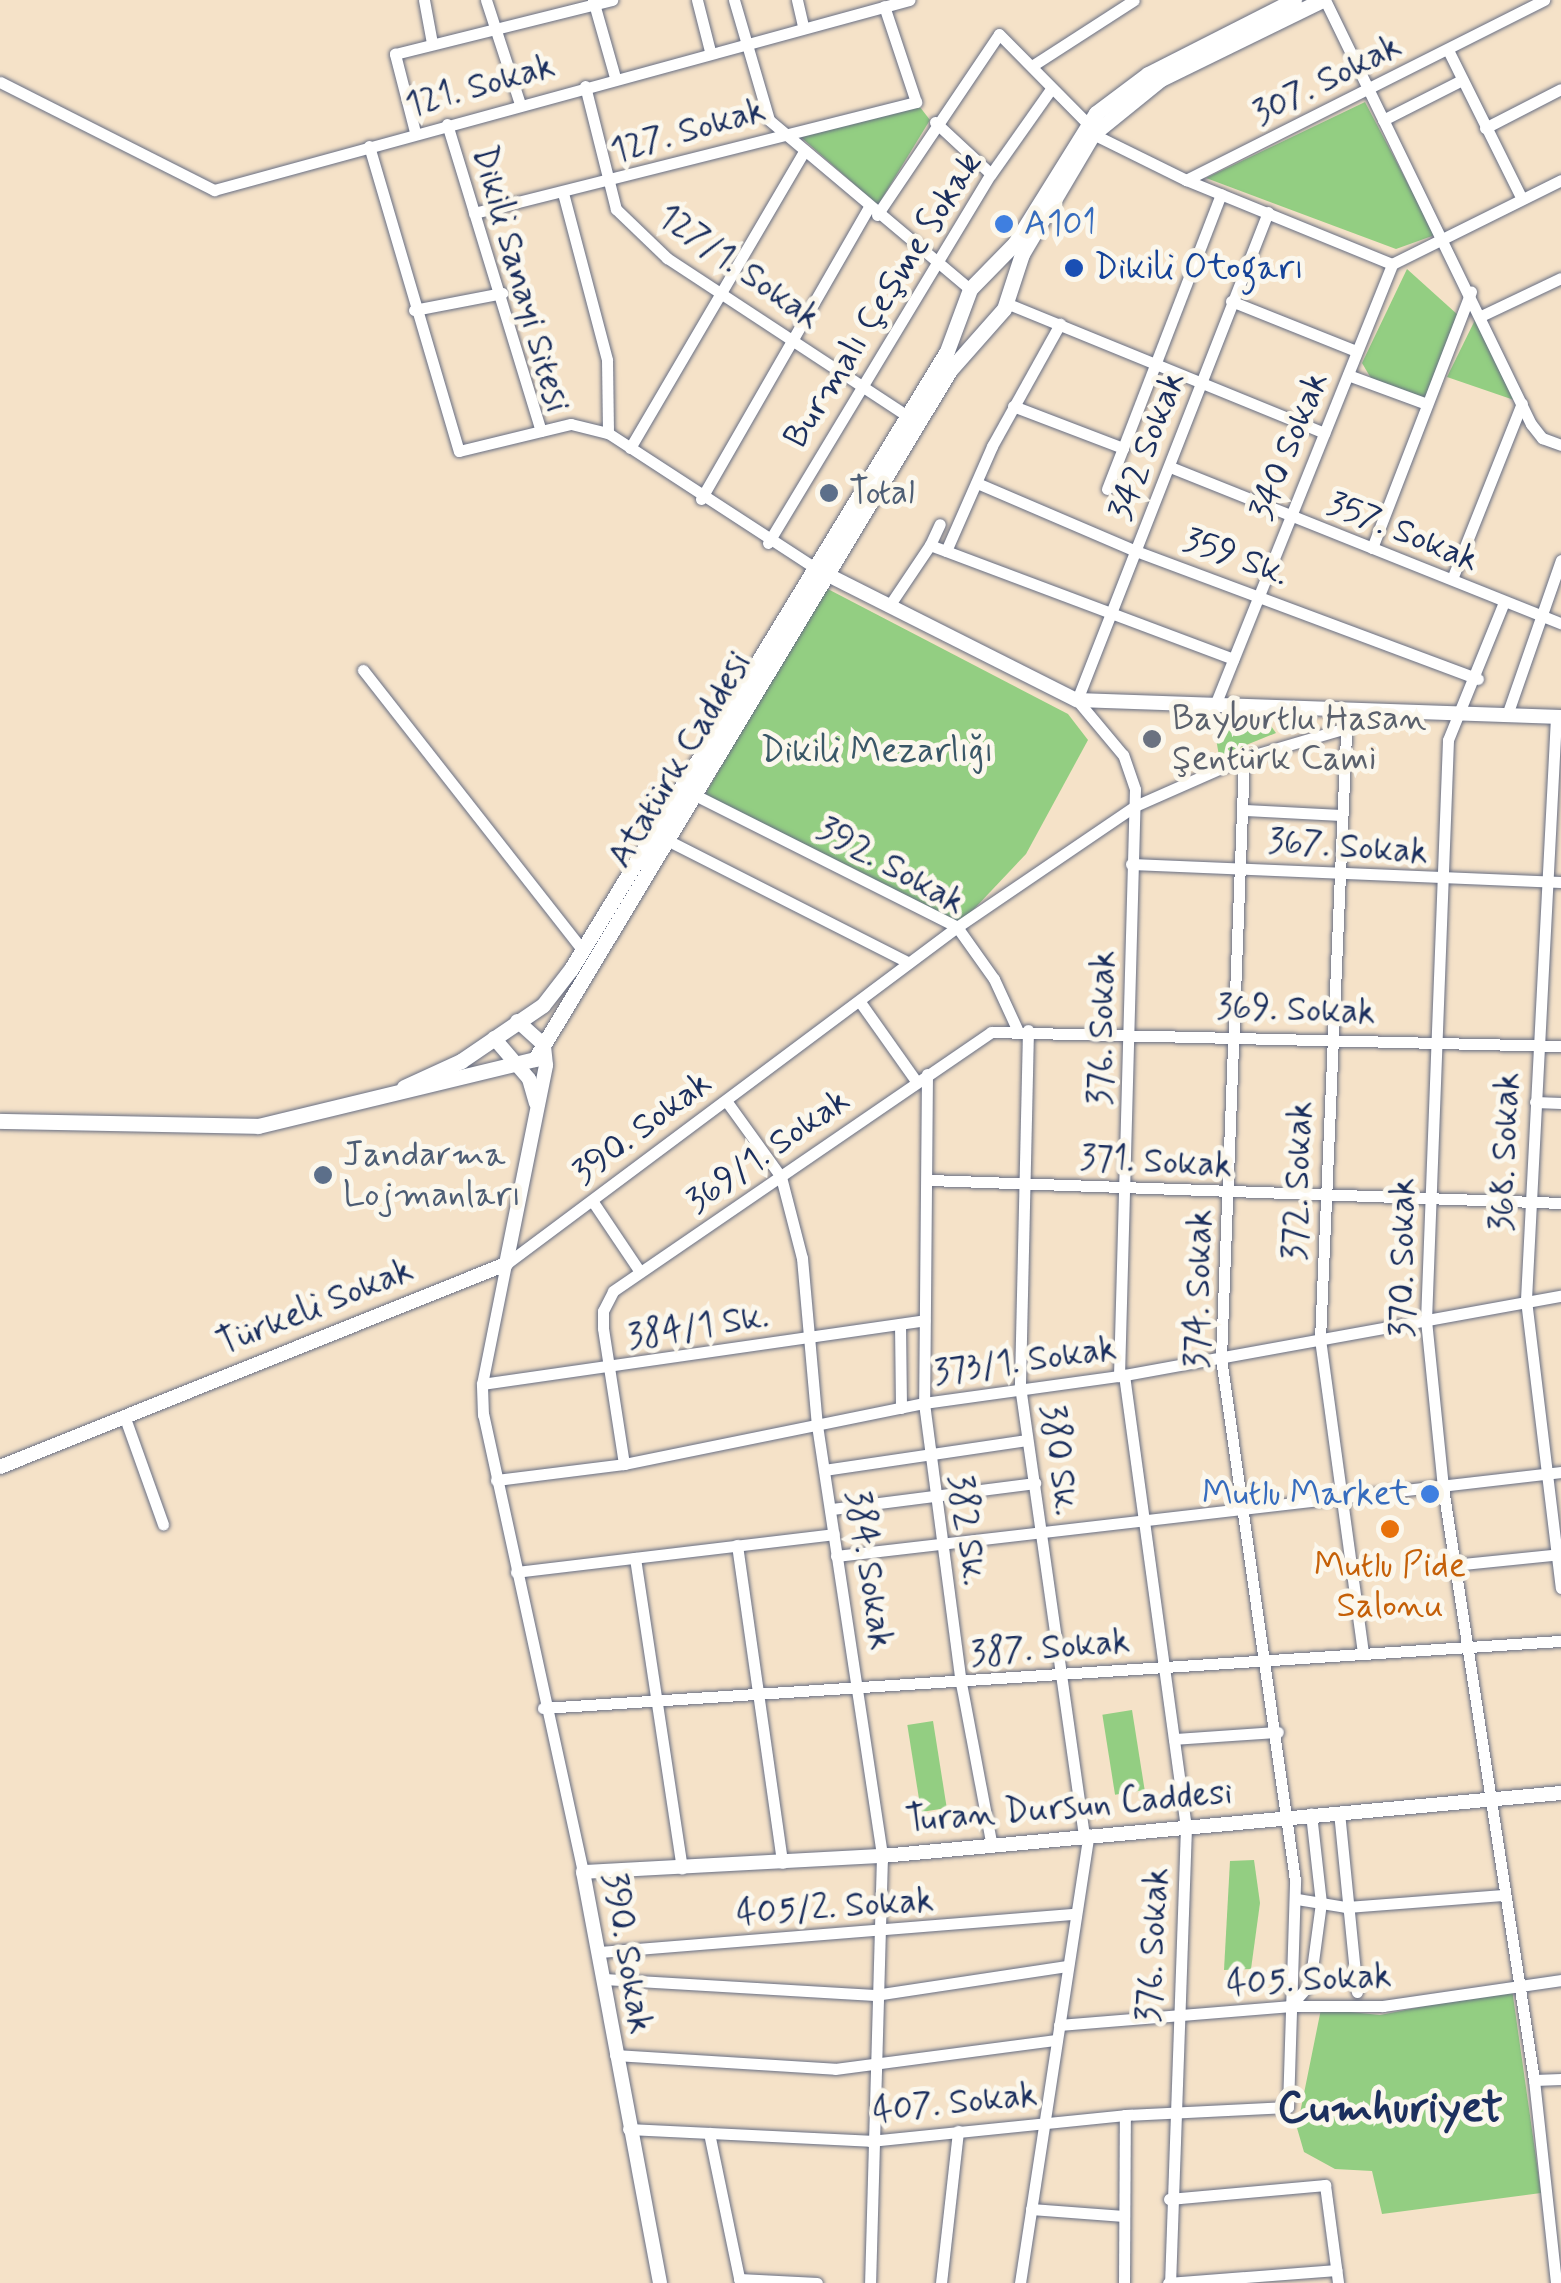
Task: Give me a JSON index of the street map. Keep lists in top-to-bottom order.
{
  "streets": {
    "main road": ["Atatürk Caddesi"],
    "street": [
      "307. Sokak",
      "121. Sokak",
      "127. Sokak",
      "127/1. Sokak",
      "Dikili Sanayi Sitesi",
      "Burmalı Çeşme Sokak",
      "342 Sokak",
      "340 Sokak",
      "357. Sokak",
      "359 Sk.",
      "367. Sokak",
      "392. Sokak",
      "369. Sokak",
      "376. Sokak",
      "390. Sokak",
      "369/1. Sokak",
      "368. Sokak",
      "371. Sokak",
      "372. Sokak",
      "370. Sokak",
      "374. Sokak",
      "Türkeli Sokak",
      "384/1 Sk.",
      "373/1. Sokak",
      "380 Sk.",
      "382 Sk.",
      "384. Sokak",
      "387. Sokak",
      "Turan Dursun Caddesi",
      "405/2. Sokak",
      "405. Sokak",
      "407. Sokak"
    ]
  },
  "crossings": [
    ["121. Sokak", "127. Sokak"],
    ["121. Sokak", "127/1. Sokak"],
    ["121. Sokak", "Dikili Sanayi Sitesi"],
    ["127. Sokak", "127/1. Sokak"],
    ["127. Sokak", "Dikili Sanayi Sitesi"],
    ["127/1. Sokak", "Burmalı Çeşme Sokak"],
    ["127/1. Sokak", "Atatürk Caddesi"],
    ["342 Sokak", "357. Sokak"],
    ["342 Sokak", "359 Sk."],
    ["342 Sokak", "376. Sokak"],
    ["340 Sokak", "357. Sokak"],
    ["340 Sokak", "359 Sk."],
    ["357. Sokak", "370. Sokak"],
    ["359 Sk.", "370. Sokak"],
    ["Atatürk Caddesi", "392. Sokak"],
    ["367. Sokak", "376. Sokak"],
    ["367. Sokak", "368. Sokak"],
    ["367. Sokak", "372. Sokak"],
    ["367. Sokak", "370. Sokak"],
    ["367. Sokak", "374. Sokak"],
    ["392. Sokak", "369. Sokak"],
    ["392. Sokak", "390. Sokak"],
    ["392. Sokak", "369/1. Sokak"],
    ["392. Sokak", "380 Sk."],
    ["369. Sokak", "376. Sokak"],
    ["369. Sokak", "369/1. Sokak"],
    ["369. Sokak", "368. Sokak"],
    ["369. Sokak", "372. Sokak"],
    ["369. Sokak", "370. Sokak"],
    ["369. Sokak", "374. Sokak"],
    ["369. Sokak", "380 Sk."],
    ["376. Sokak", "390. Sokak"],
    ["376. Sokak", "371. Sokak"],
    ["376. Sokak", "373/1. Sokak"],
    ["376. Sokak", "387. Sokak"],
    ["376. Sokak", "Turan Dursun Caddesi"],
    ["376. Sokak", "405. Sokak"],
    ["376. Sokak", "407. Sokak"],
    ["390. Sokak", "372. Sokak"],
    ["390. Sokak", "374. Sokak"],
    ["390. Sokak", "Türkeli Sokak"],
    ["390. Sokak", "384/1 Sk."],
    ["390. Sokak", "373/1. Sokak"],
    ["390. Sokak", "384. Sokak"],
    ["390. Sokak", "387. Sokak"],
    ["390. Sokak", "Turan Dursun Caddesi"],
    ["390. Sokak", "405/2. Sokak"],
    ["390. Sokak", "407. Sokak"],
    ["369/1. Sokak", "384/1 Sk."],
    ["369/1. Sokak", "380 Sk."],
    ["369/1. Sokak", "382 Sk."],
    ["369/1. Sokak", "384. Sokak"],
    ["368. Sokak", "371. Sokak"],
    ["368. Sokak", "373/1. Sokak"],
    ["371. Sokak", "372. Sokak"],
    ["371. Sokak", "370. Sokak"],
    ["371. Sokak", "374. Sokak"],
    ["371. Sokak", "380 Sk."],
    ["371. Sokak", "382 Sk."],
    ["372. Sokak", "373/1. Sokak"],
    ["372. Sokak", "387. Sokak"],
    ["370. Sokak", "373/1. Sokak"],
    ["370. Sokak", "387. Sokak"],
    ["370. Sokak", "Turan Dursun Caddesi"],
    ["370. Sokak", "405. Sokak"],
    ["374. Sokak", "373/1. Sokak"],
    ["374. Sokak", "387. Sokak"],
    ["374. Sokak", "Turan Dursun Caddesi"],
    ["374. Sokak", "405. Sokak"],
    ["374. Sokak", "407. Sokak"],
    ["384/1 Sk.", "382 Sk."],
    ["384/1 Sk.", "384. Sokak"],
    ["373/1. Sokak", "380 Sk."],
    ["373/1. Sokak", "382 Sk."],
    ["373/1. Sokak", "384. Sokak"],
    ["380 Sk.", "387. Sokak"],
    ["380 Sk.", "Turan Dursun Caddesi"],
    ["380 Sk.", "405/2. Sokak"],
    ["380 Sk.", "405. Sokak"],
    ["380 Sk.", "407. Sokak"],
    ["382 Sk.", "387. Sokak"],
    ["382 Sk.", "Turan Dursun Caddesi"],
    ["384. Sokak", "387. Sokak"],
    ["384. Sokak", "Turan Dursun Caddesi"],
    ["384. Sokak", "405/2. Sokak"],
    ["384. Sokak", "407. Sokak"]
  ],
  "districts": ["Cumhuriyet"],
  "parks": ["Dikili Mezarlığı"],
  "places": [
    "A101",
    "Dikili Otogarı",
    "Total",
    "Bayburtlu Hasan Şentürk Cami",
    "Jandarma Lojmanları",
    "Mutlu Market",
    "Mutlu Pide Salonu"
  ]
}
